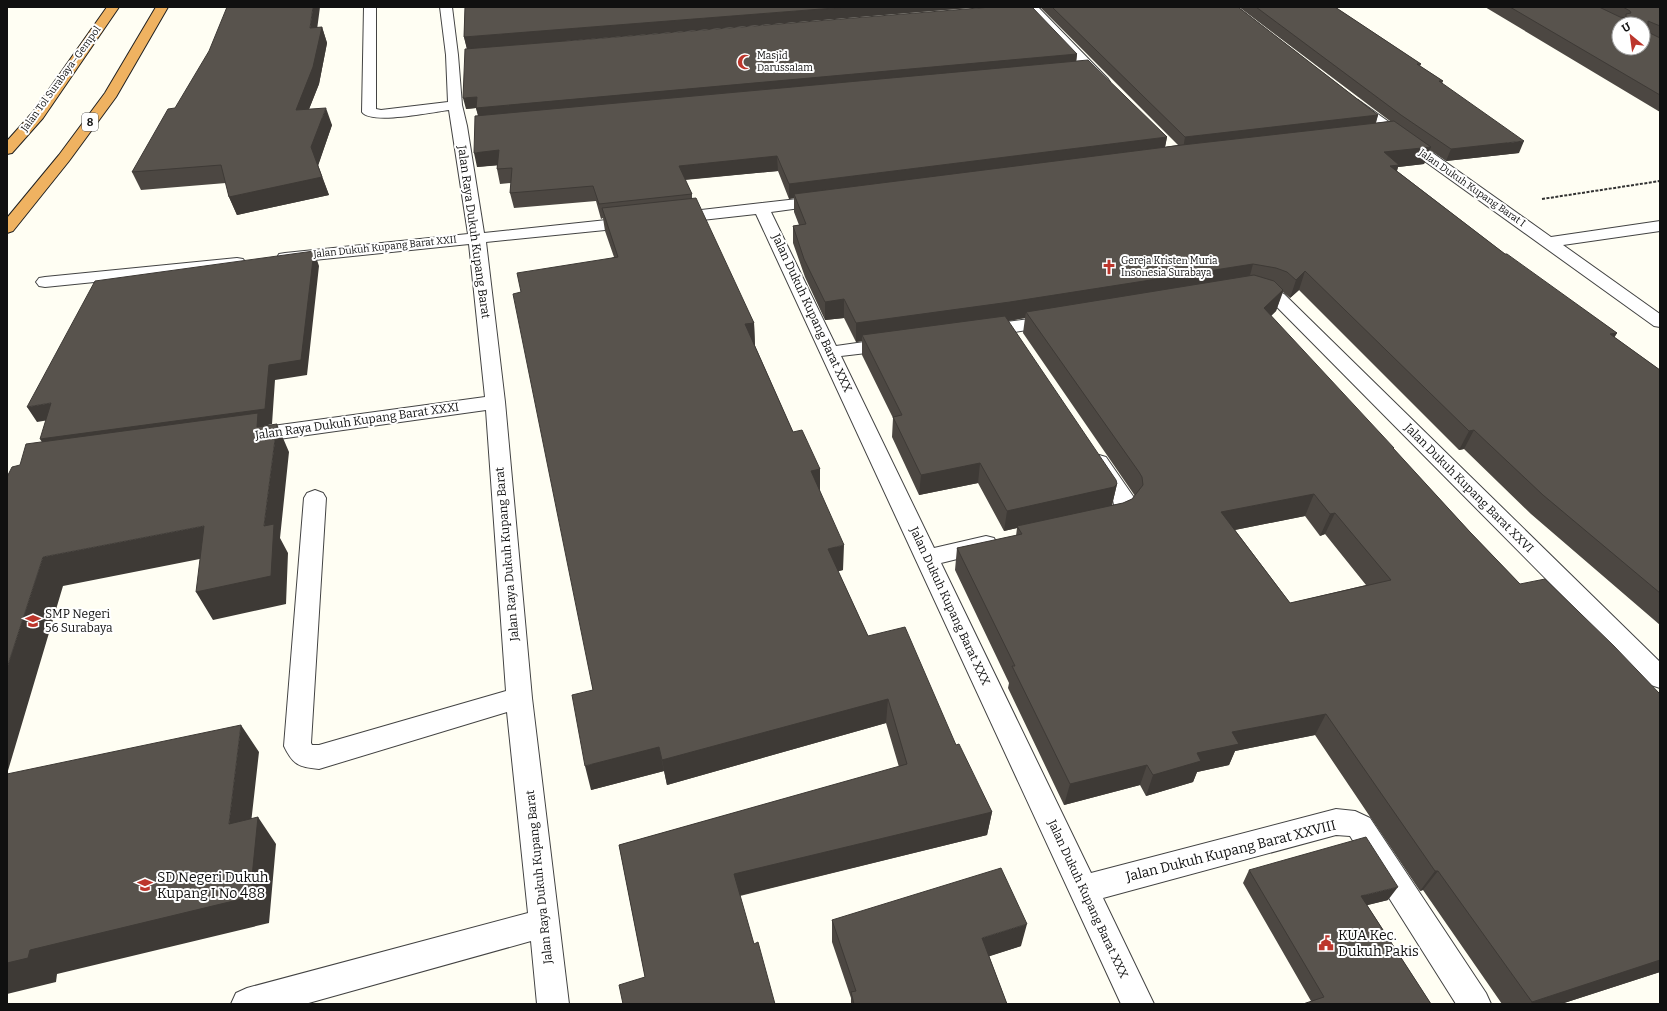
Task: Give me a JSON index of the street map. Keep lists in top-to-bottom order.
{
  "streets": {
    "highway": ["Jalan Tol Surabaya–Gempol", "8"],
    "street": [
      "Jalan Dukuh Kupang Barat I",
      "Jalan Raya Dukuh Kupang Barat",
      "Jalan Dukuh Kupang Barat XXII",
      "Jalan Dukuh Kupang Barat XXX",
      "Jalan Raya Dukuh Kupang Barat XXXI",
      "Jalan Dukuh Kupang Barat XXVI",
      "Jalan Dukuh Kupang Barat XXVIII"
    ]
  },
  "crossings": [
    ["Jalan Raya Dukuh Kupang Barat", "Jalan Dukuh Kupang Barat XXII"],
    ["Jalan Raya Dukuh Kupang Barat", "Jalan Raya Dukuh Kupang Barat XXXI"],
    ["Jalan Dukuh Kupang Barat XXX", "Jalan Dukuh Kupang Barat XXVIII"]
  ],
  "places": {
    "mosque": ["Masjid Darussalam"],
    "church": ["Gereja Kristen Muria Insonesia Surabaya"],
    "school or university": ["SMP Negeri 56 Surabaya", "SD Negeri Dukuh Kupang I No 488"],
    "public building": ["KUA Kec. Dukuh Pakis"]
  },
  "north": "top left"
}
